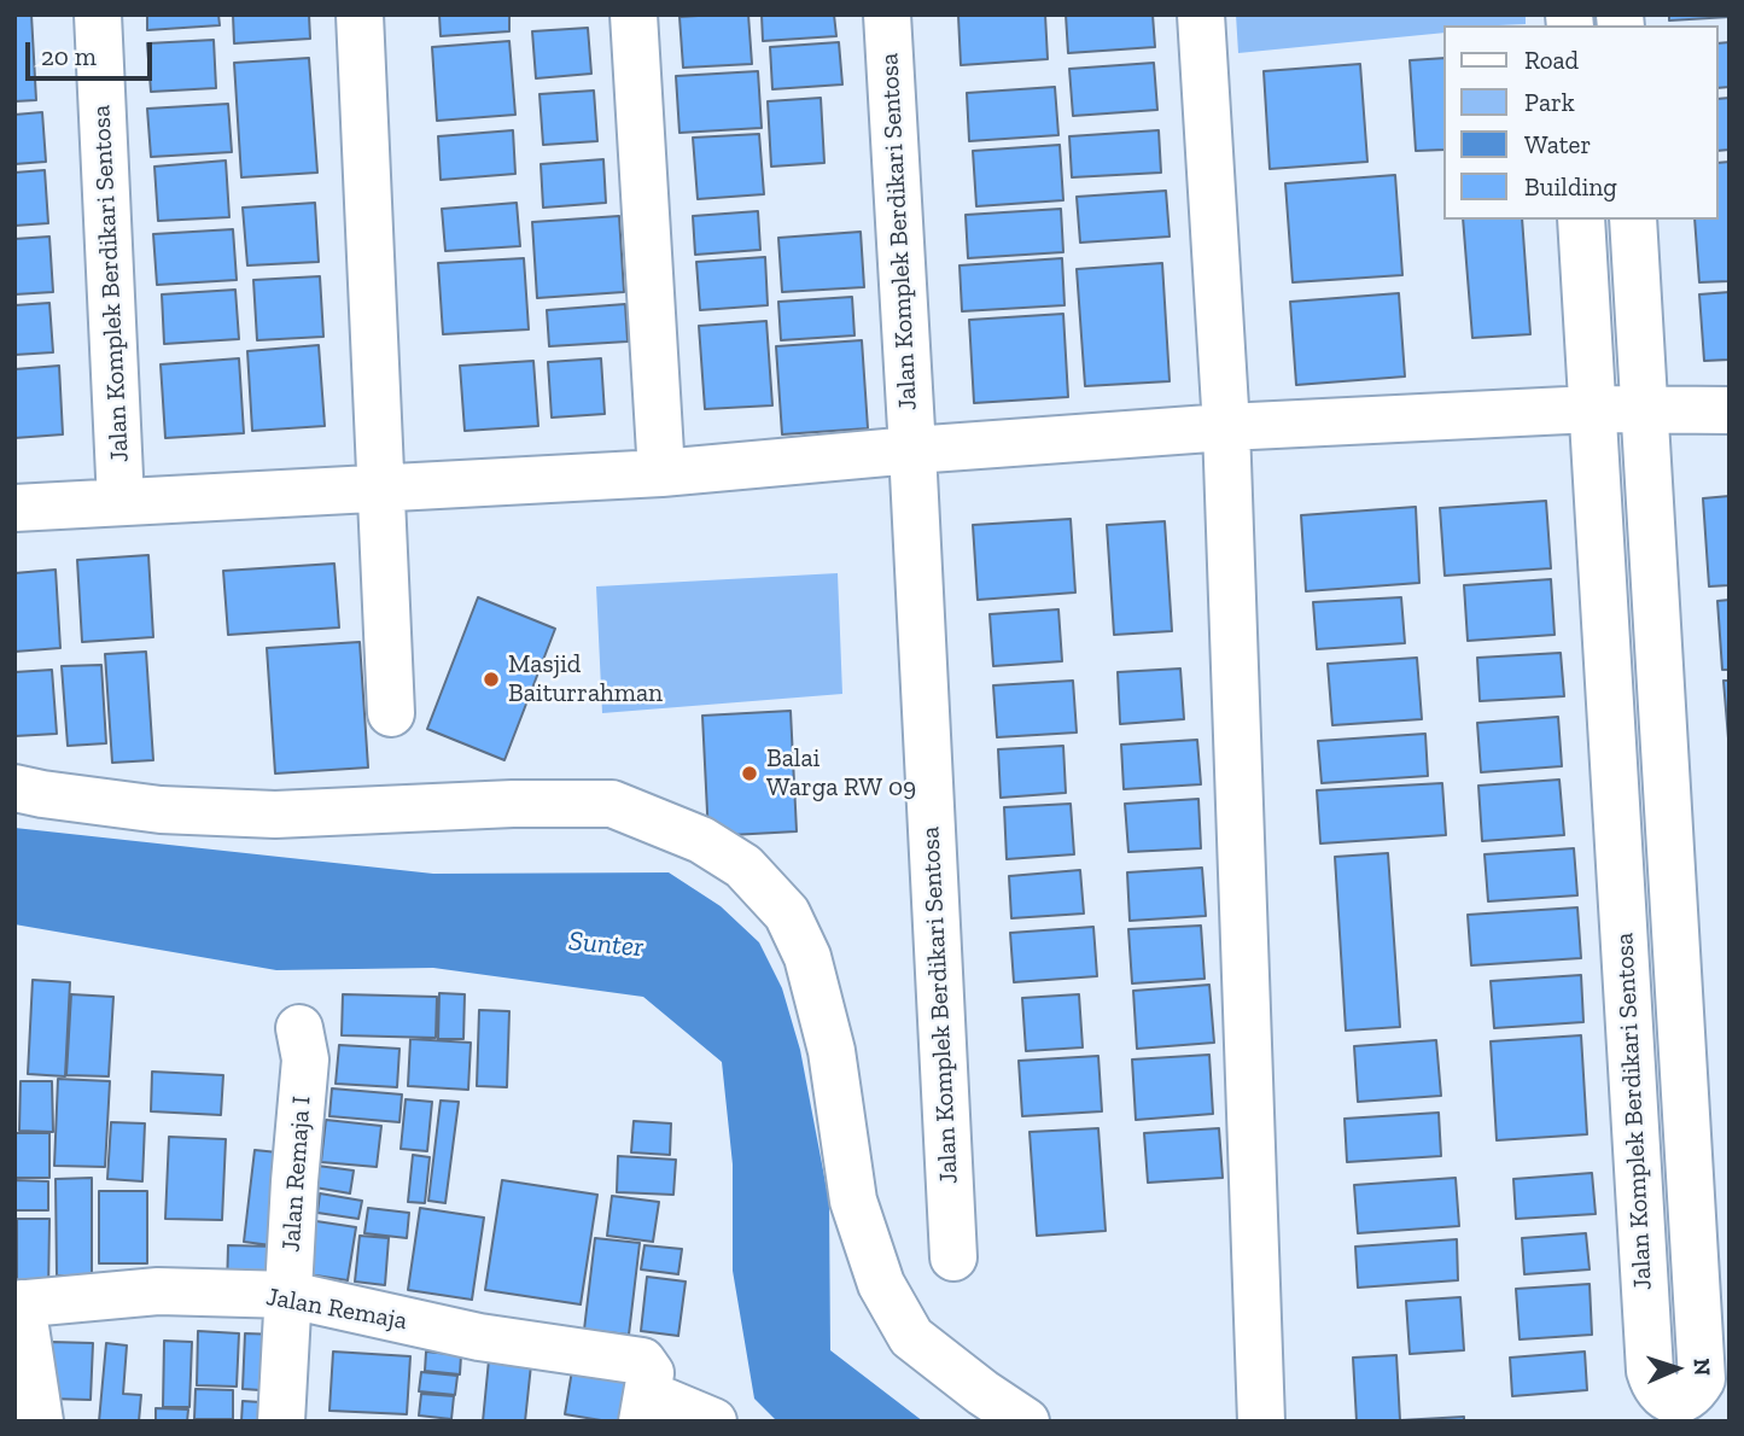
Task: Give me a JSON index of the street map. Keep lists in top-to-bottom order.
{
  "streets": {
    "street": ["Jalan Komplek Berdikari Sentosa", "Jalan Remaja I", "Jalan Remaja"]
  },
  "crossings": [
    ["Jalan Remaja I", "Jalan Remaja"]
  ],
  "water": ["Sunter"],
  "places": ["Masjid Baiturrahman", "Balai Warga RW 09"],
  "legend": [
    "Road",
    "Park",
    "Water",
    "Building"
  ],
  "scale_bar": "20 m",
  "north": "right"
}
